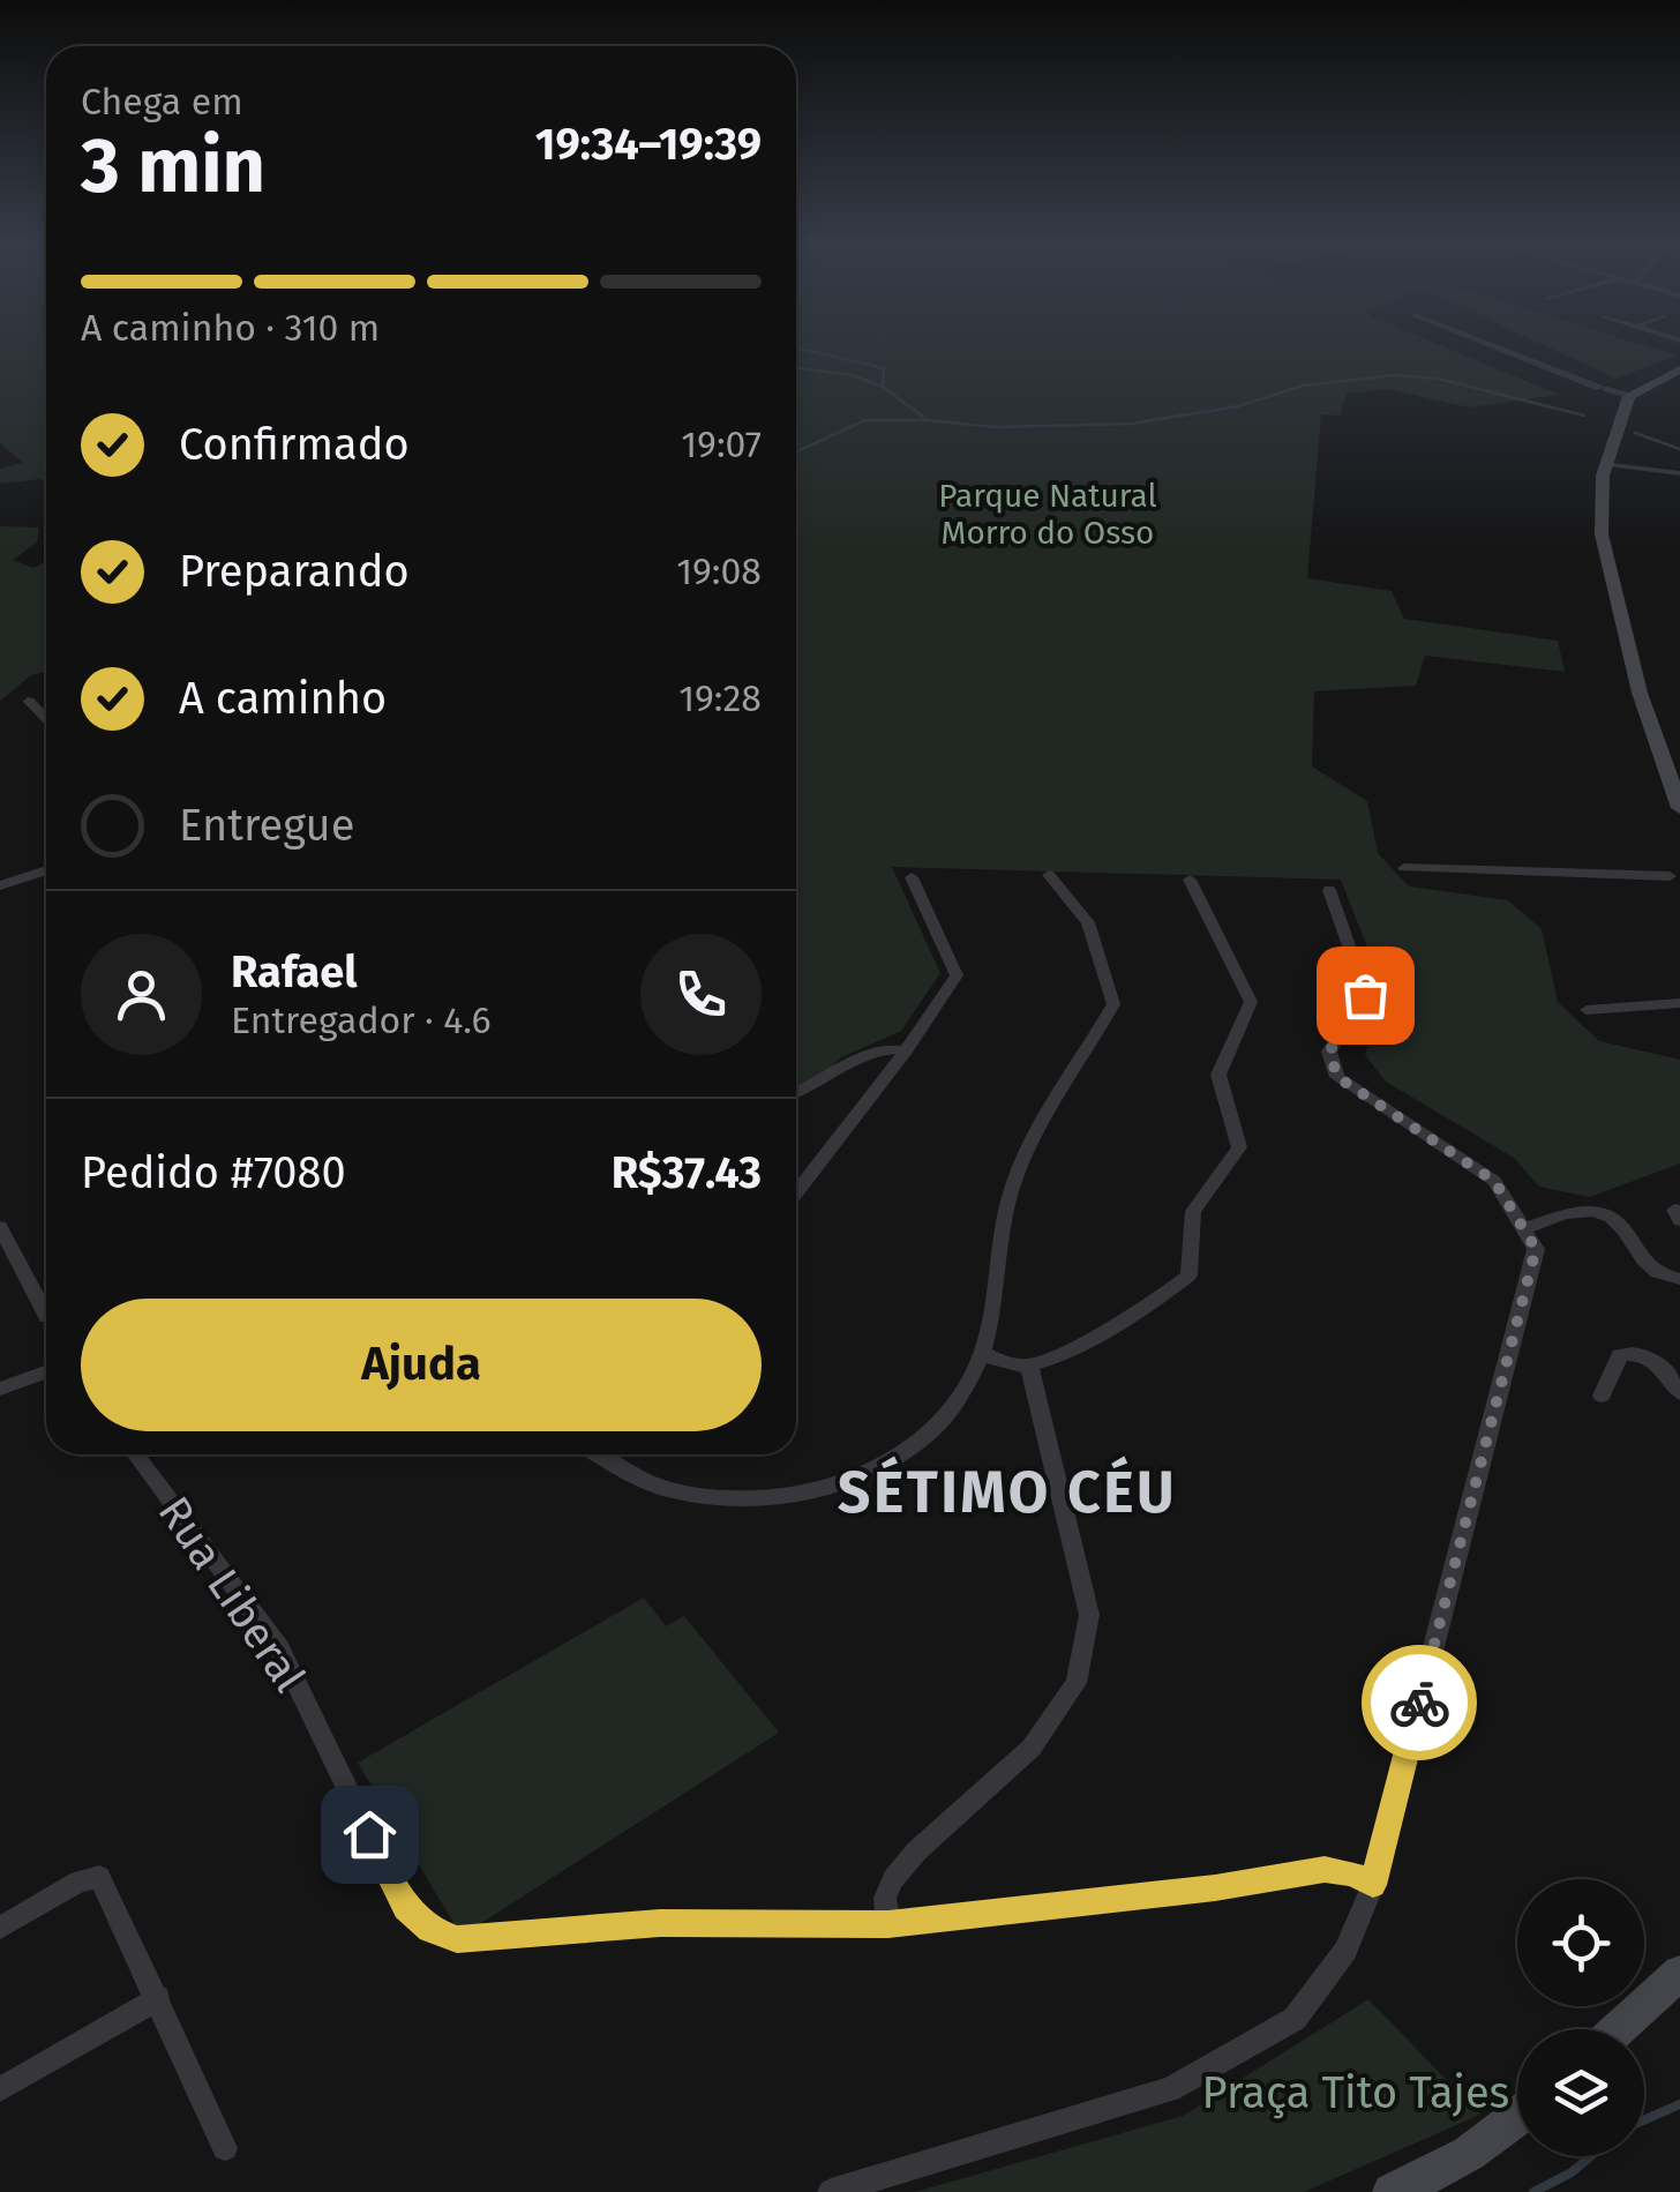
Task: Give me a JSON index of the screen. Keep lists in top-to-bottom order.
{
  "streets": {
    "street": ["Rua Liberal"]
  },
  "districts": ["SÉTIMO CÉU"],
  "parks": ["Parque Natural Morro do Osso", "Praça Tito Tajes"],
  "page": {
    "heading": ["3 min", "Chega em", "19:34–19:39"],
    "panel": [
      "Rafael",
      "Entregador · 4.6",
      "Pedido #7080",
      "R$37.43"
    ],
    "bar": "A caminho · 310 m",
    "list": [
      ["Confirmado", "19:07"],
      ["Preparando", "19:08"],
      ["A caminho", "19:28"],
      "Entregue"
    ],
    "buttons": "Ajuda"
  }
}
